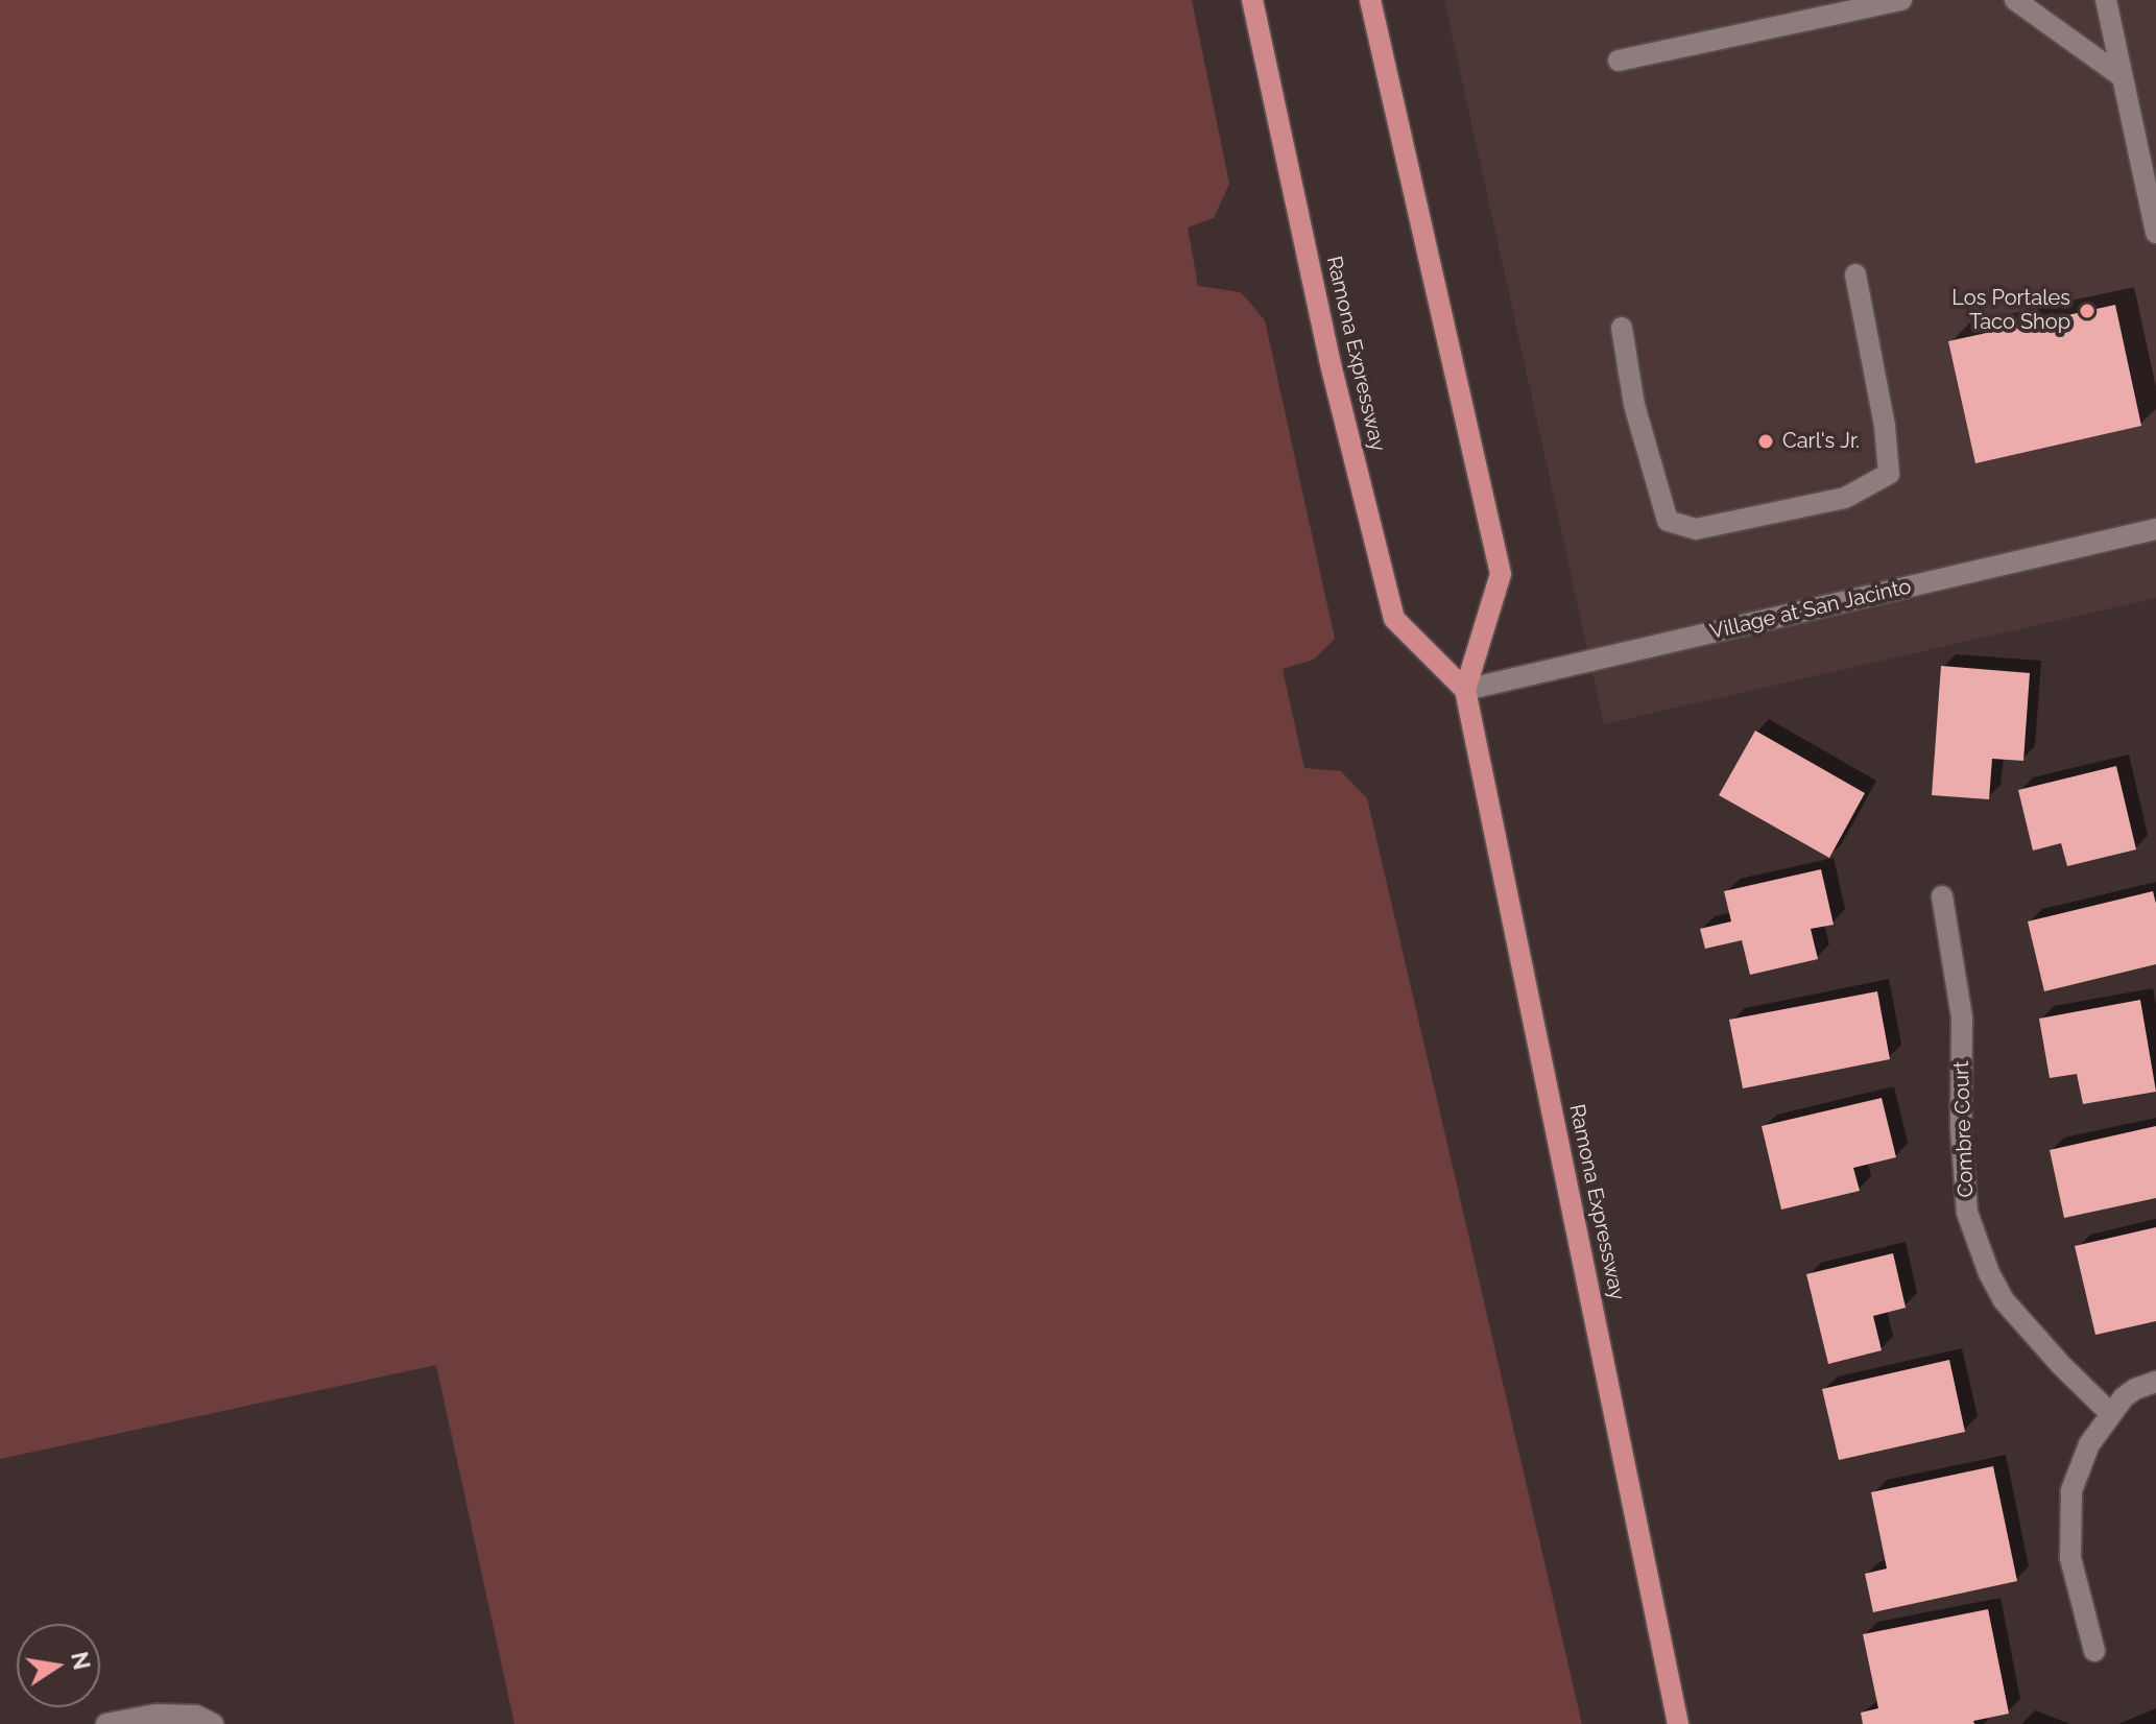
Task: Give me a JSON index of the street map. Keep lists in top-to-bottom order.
{
  "streets": {
    "main road": ["Ramona Expressway"],
    "street": ["Village at San Jacinto", "Combre Court"]
  },
  "crossings": [
    ["Ramona Expressway", "Village at San Jacinto"]
  ],
  "places": ["Los Portales Taco Shop", "Carl's Jr."],
  "north": "right"
}
